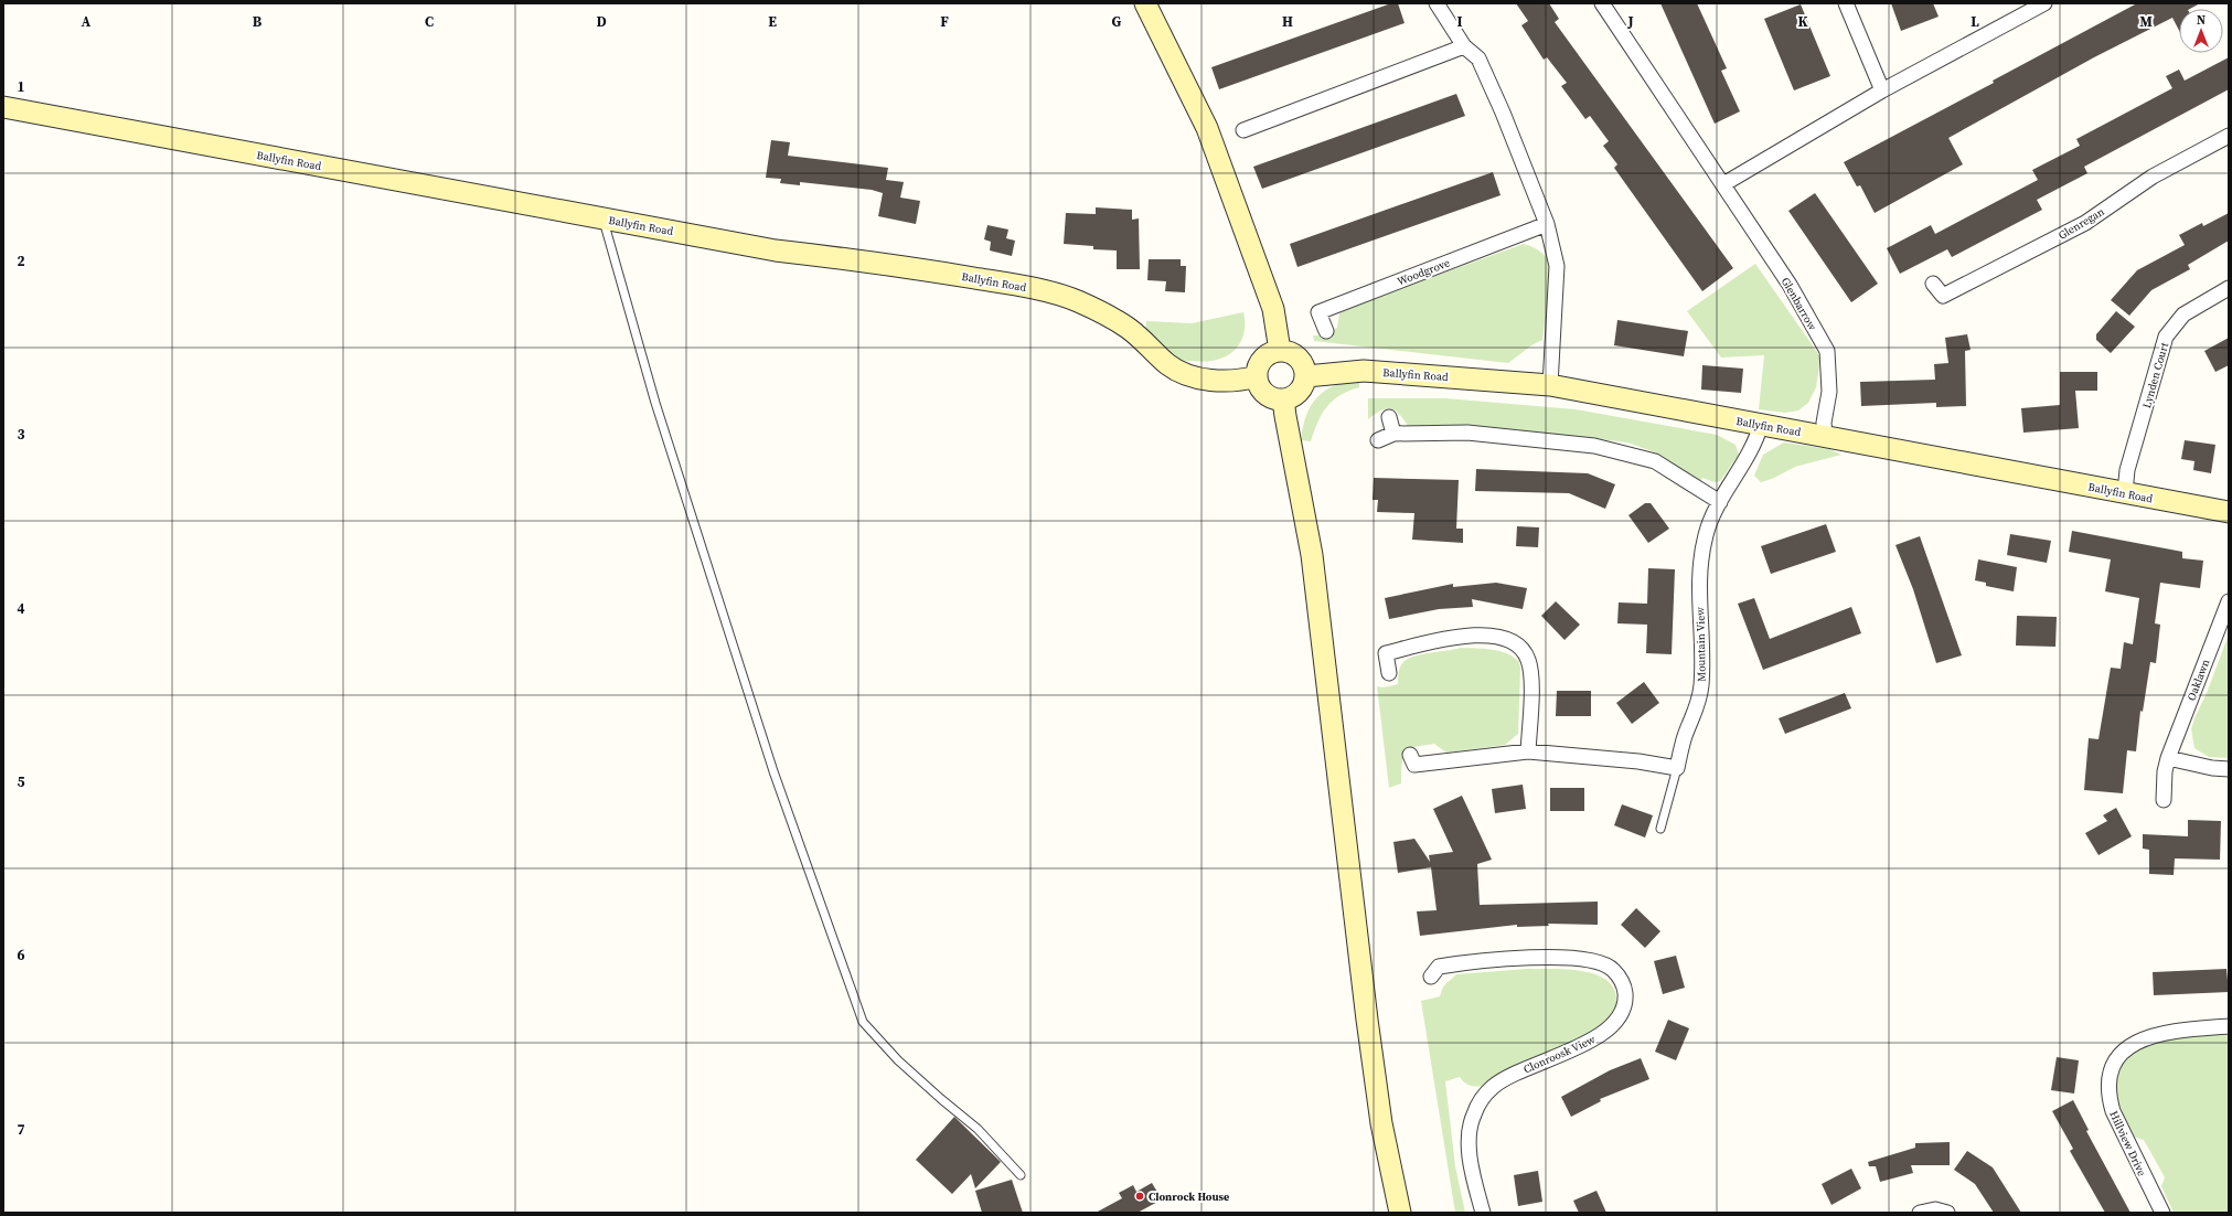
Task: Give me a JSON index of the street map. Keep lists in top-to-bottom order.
{
  "streets": {
    "street": [
      "Ballyfin Road",
      "Glenregan",
      "Woodgrove",
      "Glenbarrow",
      "Lynden Court",
      "Mountain View",
      "Oaklawn",
      "Clonroosk View",
      "Hillview Drive"
    ]
  },
  "crossings": [
    ["Ballyfin Road", "Glenbarrow"],
    ["Ballyfin Road", "Lynden Court"],
    ["Ballyfin Road", "Mountain View"]
  ],
  "places": ["Clonrock House"],
  "north": "top",
  "grid": {
    "columns": [
      "A",
      "B",
      "C",
      "D",
      "E",
      "F",
      "G",
      "H",
      "I",
      "J",
      "K",
      "L",
      "M"
    ],
    "rows": [
      "1",
      "2",
      "3",
      "4",
      "5",
      "6",
      "7"
    ]
  }
}
